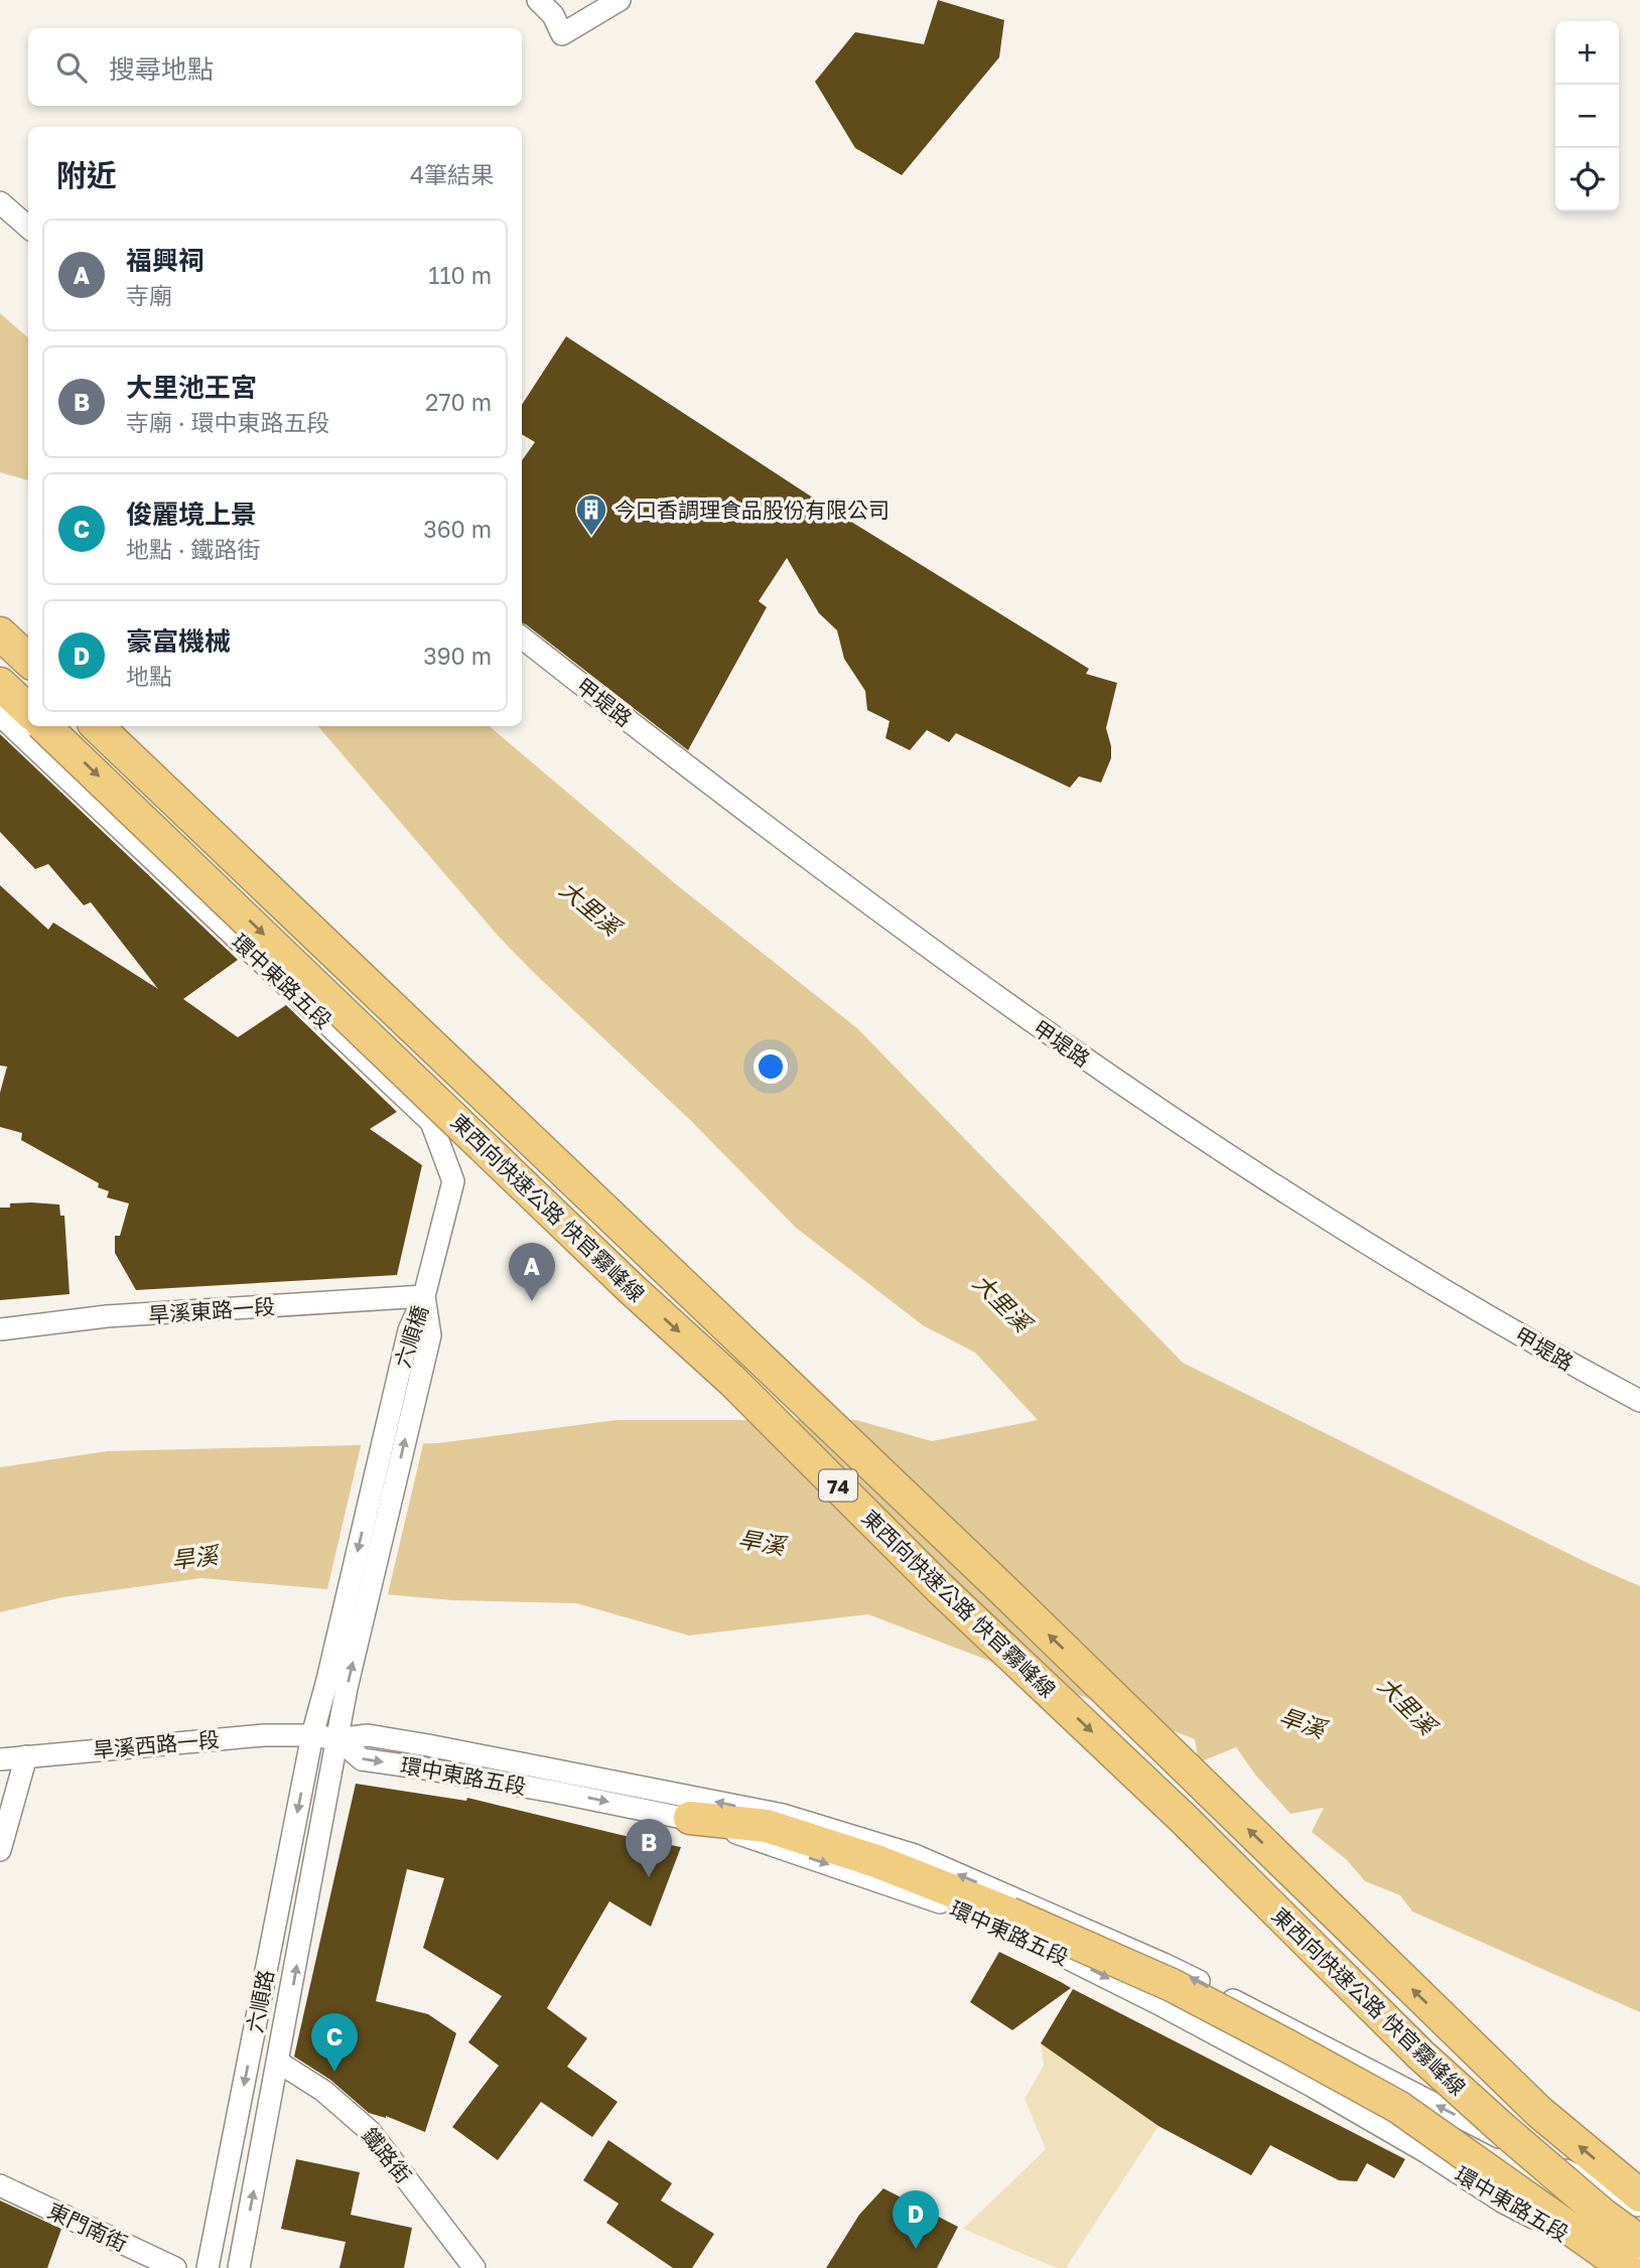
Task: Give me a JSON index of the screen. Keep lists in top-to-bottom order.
{
  "streets": {
    "highway": ["東西向快速公路 快官霧峰線", "74"],
    "street": [
      "甲堤路",
      "環中東路五段",
      "旱溪東路一段",
      "六順橋",
      "旱溪西路一段",
      "六順路",
      "鐵路街",
      "東門南街"
    ]
  },
  "crossings": [
    ["環中東路五段", "東西向快速公路 快官霧峰線"],
    ["環中東路五段", "旱溪東路一段"],
    ["環中東路五段", "六順橋"],
    ["環中東路五段", "旱溪西路一段"],
    ["環中東路五段", "六順路"],
    ["旱溪東路一段", "六順橋"],
    ["六順橋", "旱溪西路一段"],
    ["六順橋", "六順路"],
    ["旱溪西路一段", "六順路"],
    ["六順路", "鐵路街"]
  ],
  "water": ["大里溪", "旱溪"],
  "places": {
    "building": ["今口香調理食品股份有限公司"]
  },
  "page": {
    "map_buttons": ["+", "−"],
    "search": "搜尋地點",
    "heading": ["附近", "4筆結果"],
    "list": [
      {
        "mark": "A",
        "name": "福興祠",
        "note": "寺廟",
        "value": "110 m"
      },
      {
        "mark": "B",
        "name": "大里池王宮",
        "note": "寺廟 · 環中東路五段",
        "value": "270 m"
      },
      {
        "mark": "C",
        "name": "俊麗境上景",
        "note": "地點 · 鐵路街",
        "value": "360 m"
      },
      {
        "mark": "D",
        "name": "豪富機械",
        "note": "地點",
        "value": "390 m"
      }
    ],
    "pins": [
      "A",
      "B",
      "C",
      "D"
    ]
  }
}
